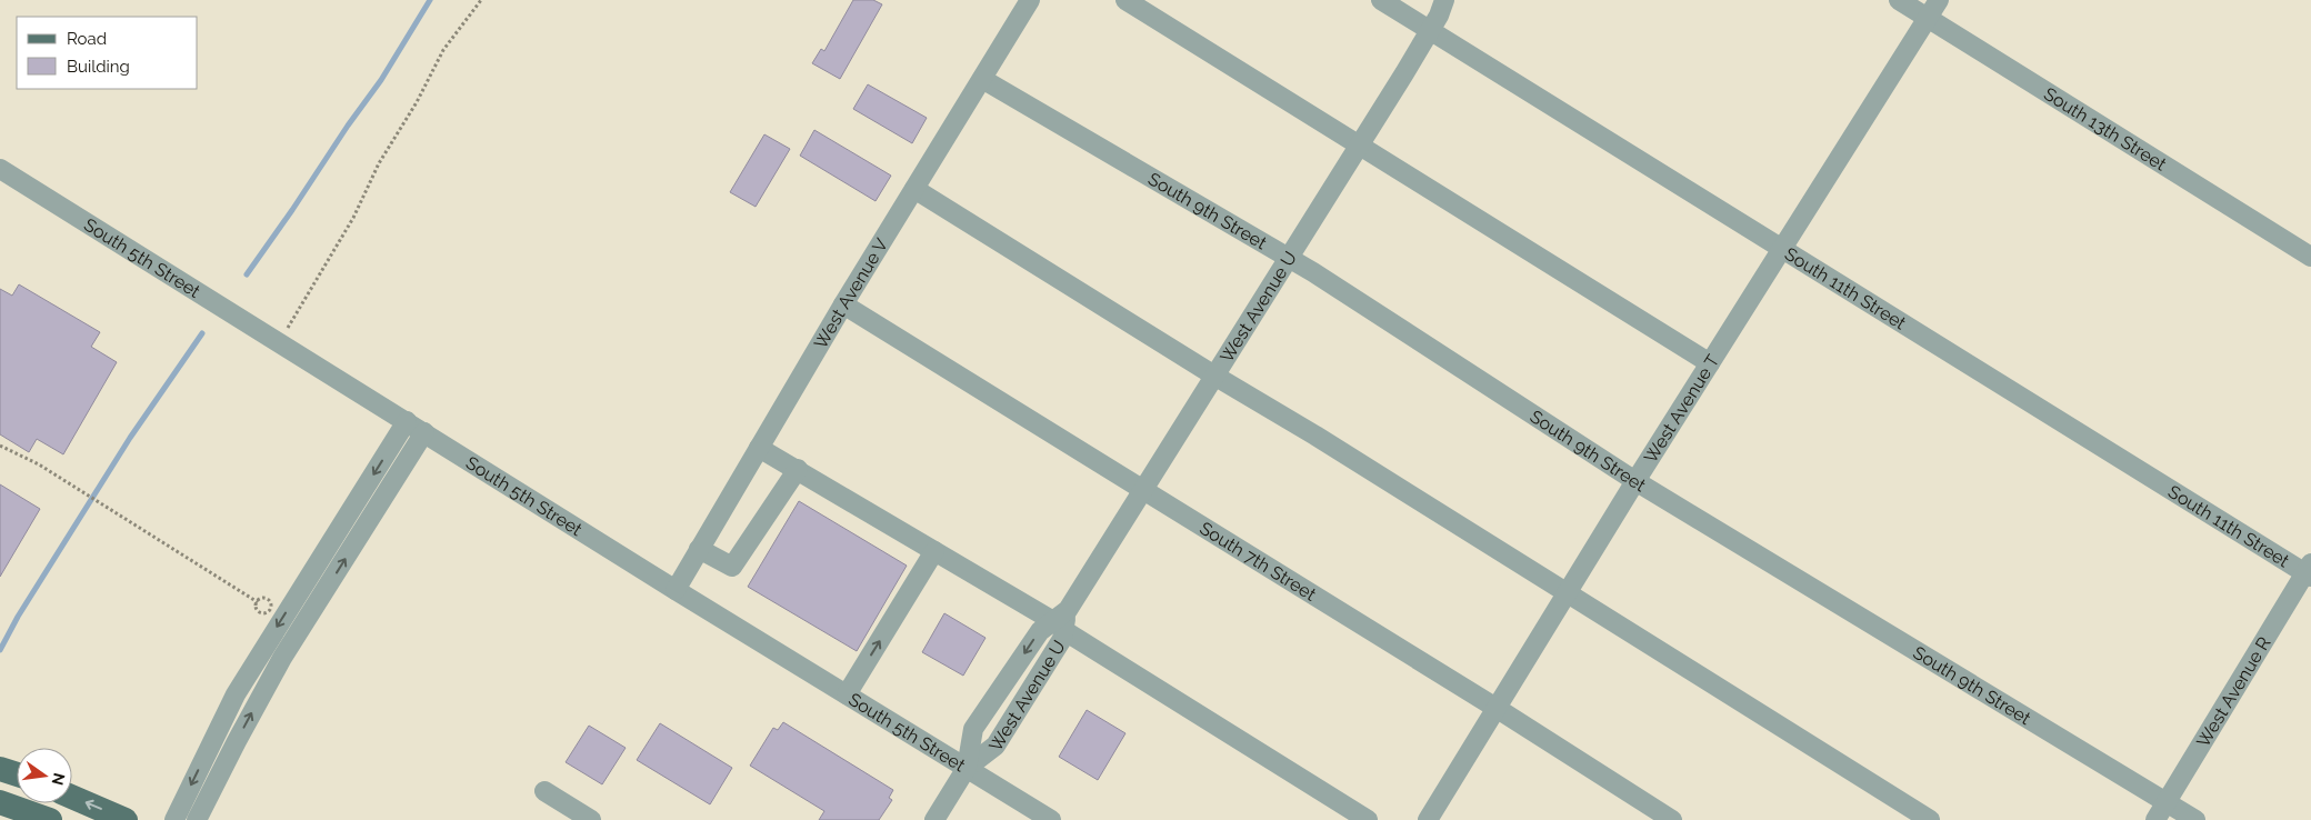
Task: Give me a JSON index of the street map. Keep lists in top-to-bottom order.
{
  "streets": {
    "street": [
      "South 13th Street",
      "South 9th Street",
      "South 5th Street",
      "South 11th Street",
      "West Avenue V",
      "West Avenue U",
      "West Avenue T",
      "South 7th Street",
      "West Avenue R"
    ]
  },
  "crossings": [
    ["South 13th Street", "West Avenue T"],
    ["South 9th Street", "West Avenue V"],
    ["South 9th Street", "West Avenue U"],
    ["South 9th Street", "West Avenue T"],
    ["South 9th Street", "West Avenue R"],
    ["South 5th Street", "West Avenue V"],
    ["South 5th Street", "West Avenue U"],
    ["South 11th Street", "West Avenue U"],
    ["South 11th Street", "West Avenue T"],
    ["South 11th Street", "West Avenue R"],
    ["West Avenue V", "South 7th Street"],
    ["West Avenue U", "South 7th Street"],
    ["West Avenue T", "South 7th Street"]
  ],
  "legend": ["Road", "Building"],
  "north": "right"
}
